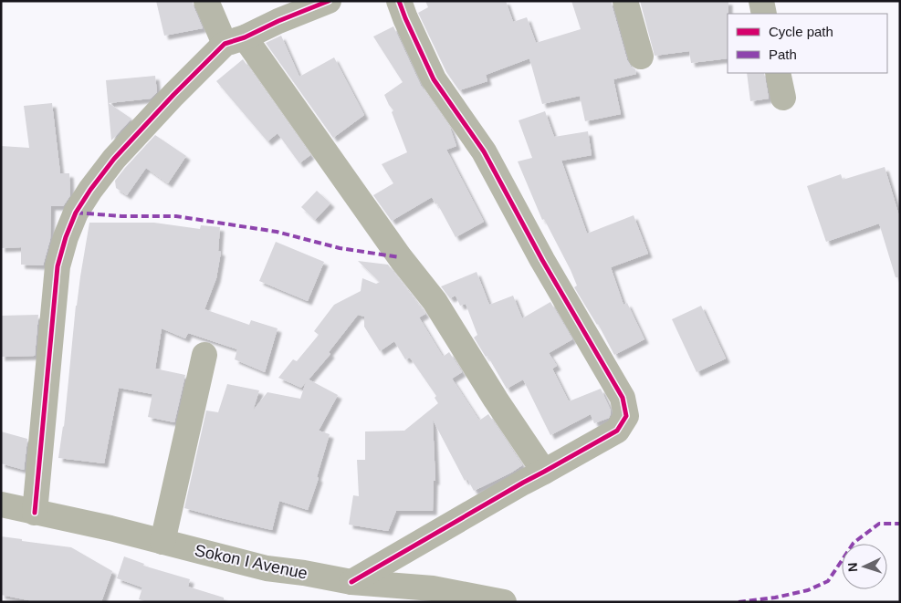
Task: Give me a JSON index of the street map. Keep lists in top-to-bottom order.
{
  "streets": {
    "street": ["Sokon I Avenue"]
  },
  "legend": ["Cycle path", "Path"],
  "north": "left"
}
